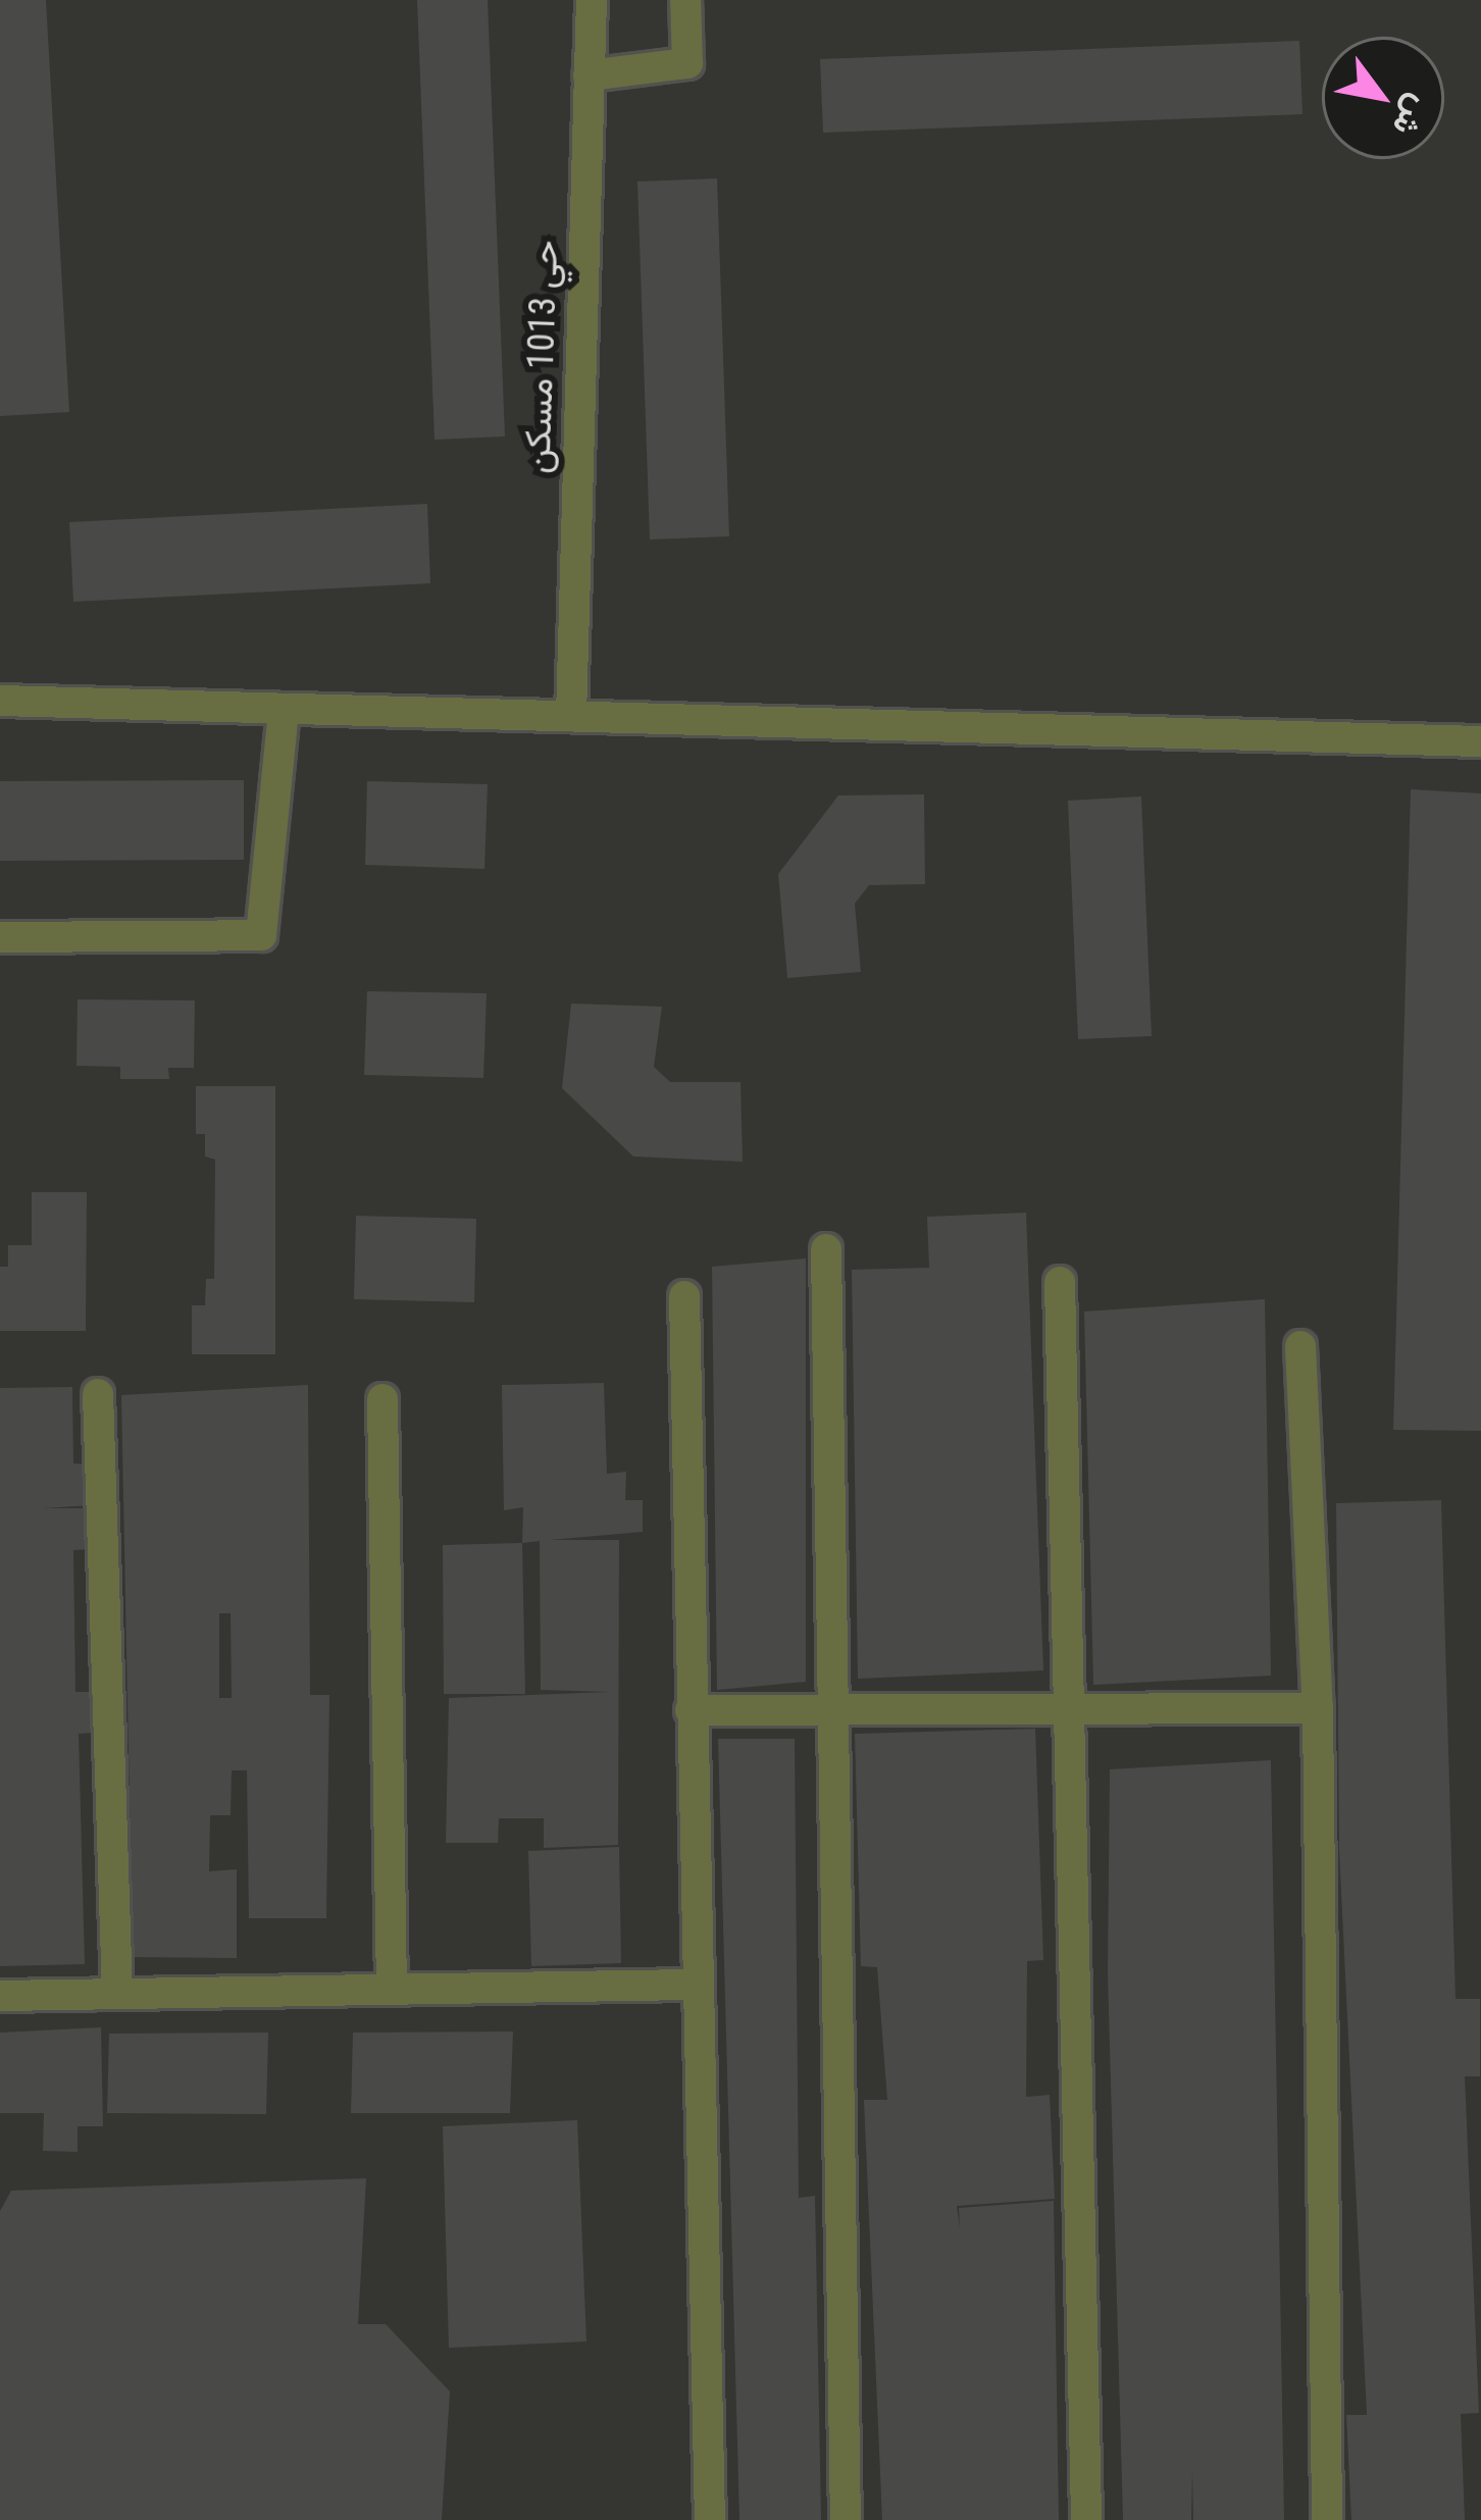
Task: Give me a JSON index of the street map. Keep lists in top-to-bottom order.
{
  "streets": {
    "street": ["حي 1013 مسكن"]
  },
  "north": "bottom right"
}
